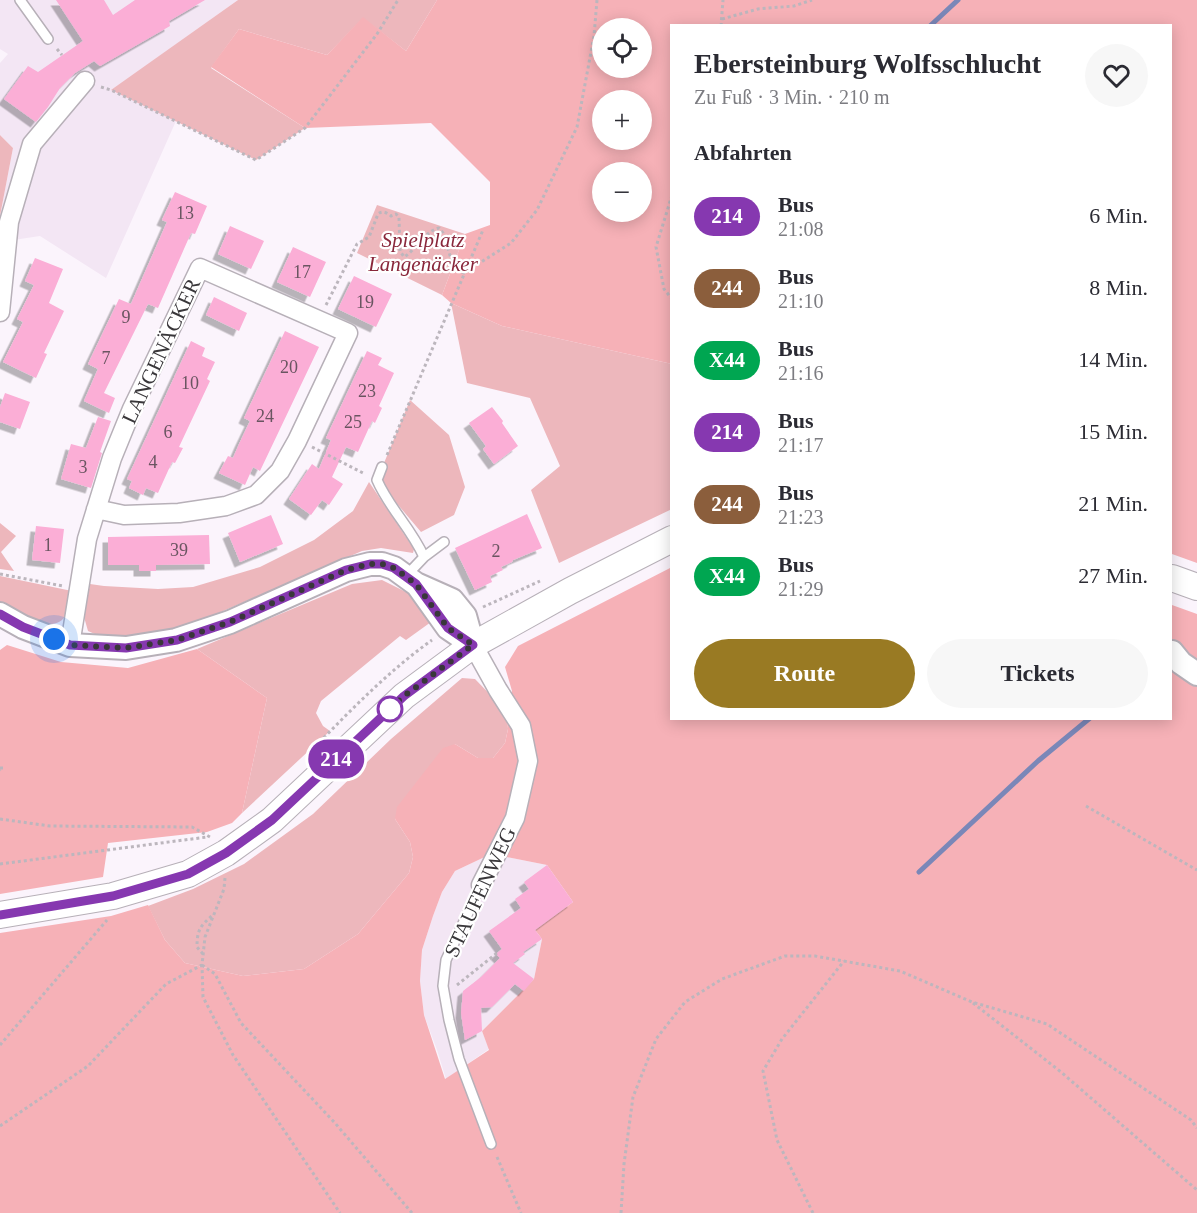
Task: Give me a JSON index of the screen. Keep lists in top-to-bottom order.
{
  "streets": {
    "street": ["LANGENÄCKER", "STAUFENWEG"]
  },
  "parks": ["Spielplatz Langenäcker"],
  "lines": ["bus line 214"],
  "house_numbers": [
    "13",
    "17",
    "19",
    "9",
    "7",
    "20",
    "10",
    "23",
    "24",
    "25",
    "6",
    "4",
    "3",
    "1",
    "39",
    "2"
  ],
  "page": {
    "on_map": "214",
    "map_buttons": ["+", "−"],
    "heading": [
      ["Ebersteinburg Wolfsschlucht", "Zu Fuß · 3 Min. · 210 m"],
      "Abfahrten"
    ],
    "list": [
      {
        "mark": "214",
        "name": "Bus",
        "note": "21:08",
        "value": "6 Min."
      },
      {
        "mark": "244",
        "name": "Bus",
        "note": "21:10",
        "value": "8 Min."
      },
      {
        "mark": "X44",
        "name": "Bus",
        "note": "21:16",
        "value": "14 Min."
      },
      {
        "mark": "214",
        "name": "Bus",
        "note": "21:17",
        "value": "15 Min."
      },
      {
        "mark": "244",
        "name": "Bus",
        "note": "21:23",
        "value": "21 Min."
      },
      {
        "mark": "X44",
        "name": "Bus",
        "note": "21:29",
        "value": "27 Min."
      }
    ],
    "buttons": ["Route", "Tickets"]
  }
}
